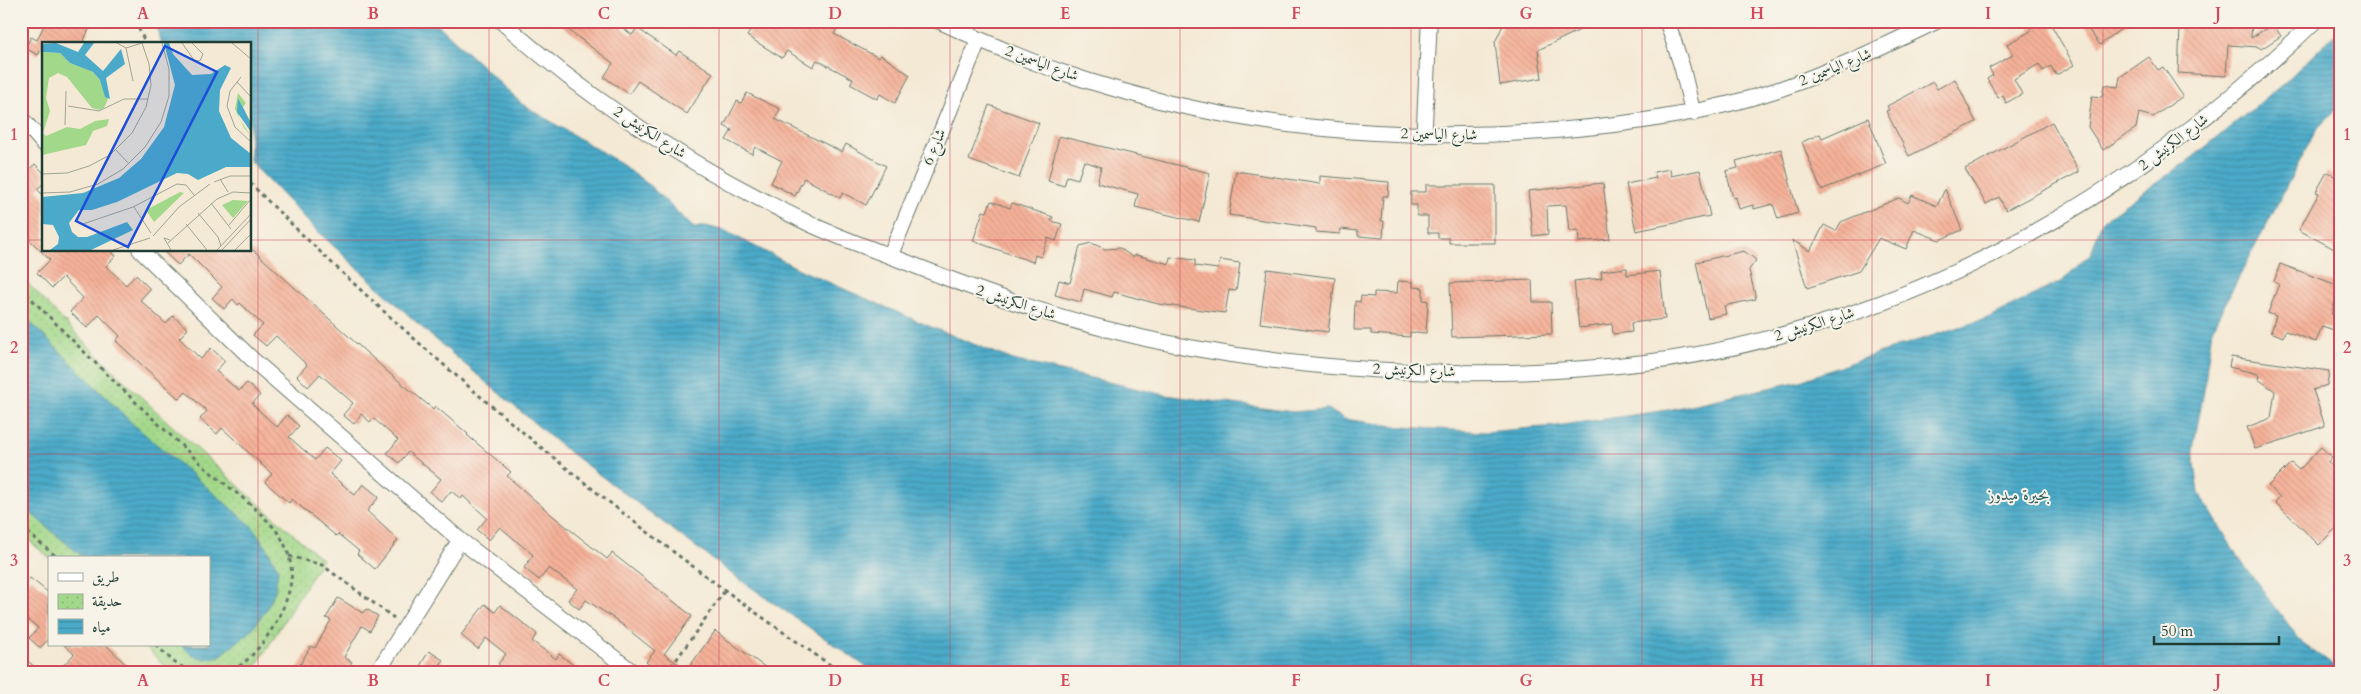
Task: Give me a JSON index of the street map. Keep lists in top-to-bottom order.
{
  "streets": {
    "street": ["شارع الياسمين 2", "شارع الكرنيش 2", "شارع 6"]
  },
  "crossings": [
    ["شارع الياسمين 2", "شارع 6"],
    ["شارع الكرنيش 2", "شارع 6"]
  ],
  "water": ["بحيرة ميدوز"],
  "legend": ["طريق", "حديقة", "مياه"],
  "scale_bar": "50 m",
  "grid": {
    "columns": [
      "A",
      "B",
      "C",
      "D",
      "E",
      "F",
      "G",
      "H",
      "I",
      "J"
    ],
    "rows": ["1", "2", "3"]
  }
}
